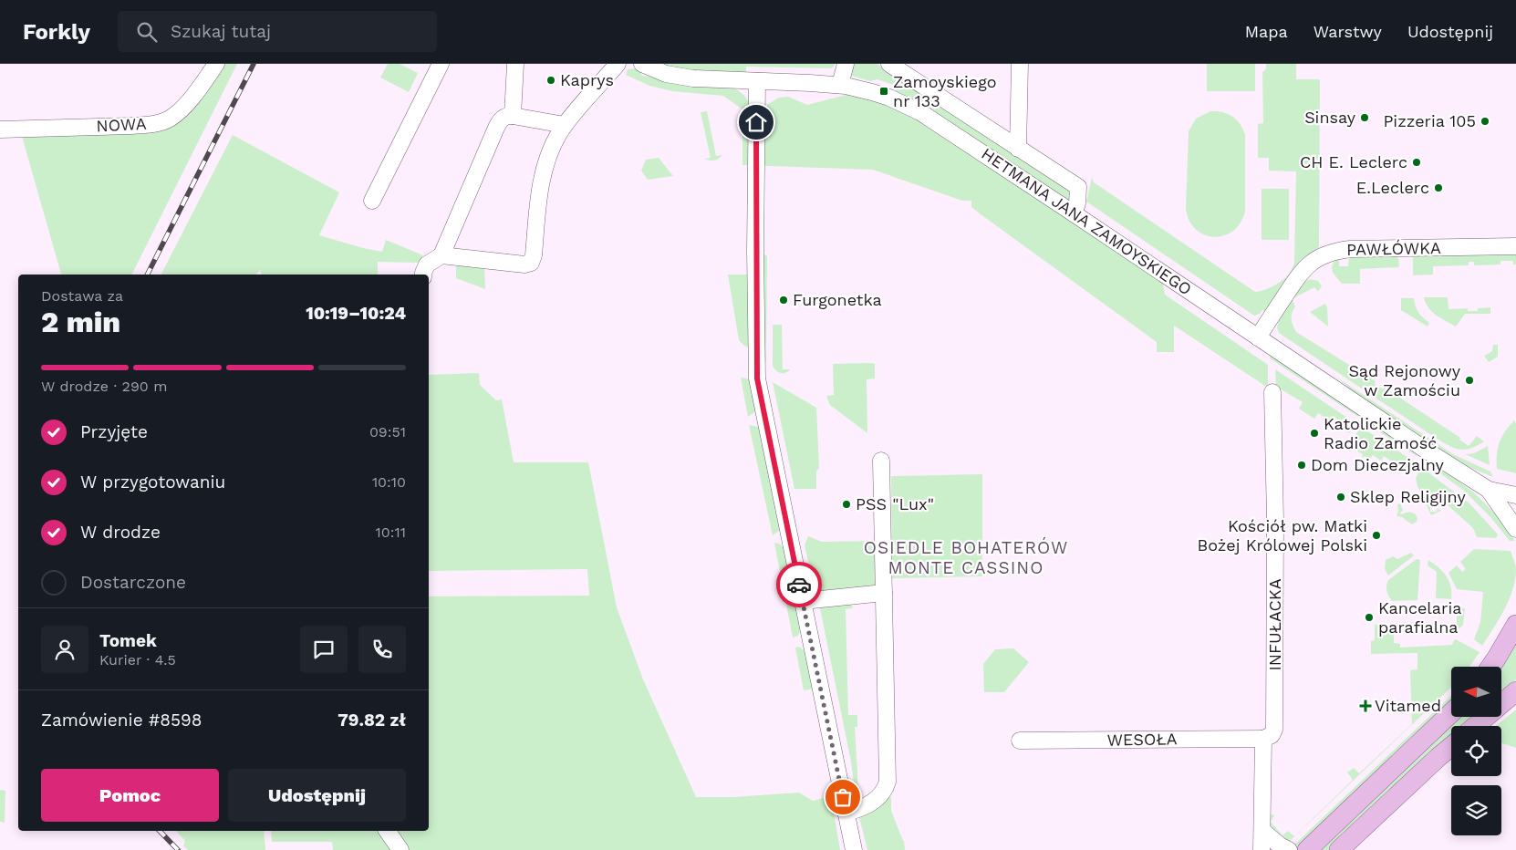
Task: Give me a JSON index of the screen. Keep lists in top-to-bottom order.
{
  "streets": {
    "street": [
      "NOWA",
      "HETMANA JANA ZAMOYSKIEGO",
      "PAWŁÓWKA",
      "INFUŁACKA",
      "WESOŁA"
    ]
  },
  "crossings": [
    ["HETMANA JANA ZAMOYSKIEGO", "PAWŁÓWKA"],
    ["INFUŁACKA", "WESOŁA"]
  ],
  "districts": ["OSIEDLE BOHATERÓW MONTE CASSINO"],
  "places": {
    "other": [
      "Kaprys",
      "Sinsay",
      "Pizzeria 105",
      "CH E. Leclerc",
      "E.Leclerc",
      "Furgonetka",
      "Sąd Rejonowy w Zamościu",
      "Katolickie Radio Zamość",
      "Dom Diecezjalny",
      "Sklep Religijny",
      "PSS \"Lux\"",
      "Kościół pw. Matki Bożej Królowej Polski",
      "Kancelaria parafialna"
    ],
    "transit": ["Zamoyskiego nr 133"],
    "health": ["Vitamed"]
  },
  "north": "left",
  "page": {
    "header": "Forkly",
    "search": "Szukaj tutaj",
    "nav": ["Mapa", "Warstwy", "Udostępnij"],
    "heading": ["2 min", "Dostawa za", "10:19–10:24"],
    "panel": [
      "Tomek",
      "Kurier · 4.5",
      "Zamówienie #8598",
      "79.82 zł"
    ],
    "bar": "W drodze · 290 m",
    "list": [
      ["Przyjęte", "09:51"],
      ["W przygotowaniu", "10:10"],
      ["W drodze", "10:11"],
      "Dostarczone"
    ],
    "buttons": ["Pomoc", "Udostępnij"]
  }
}
